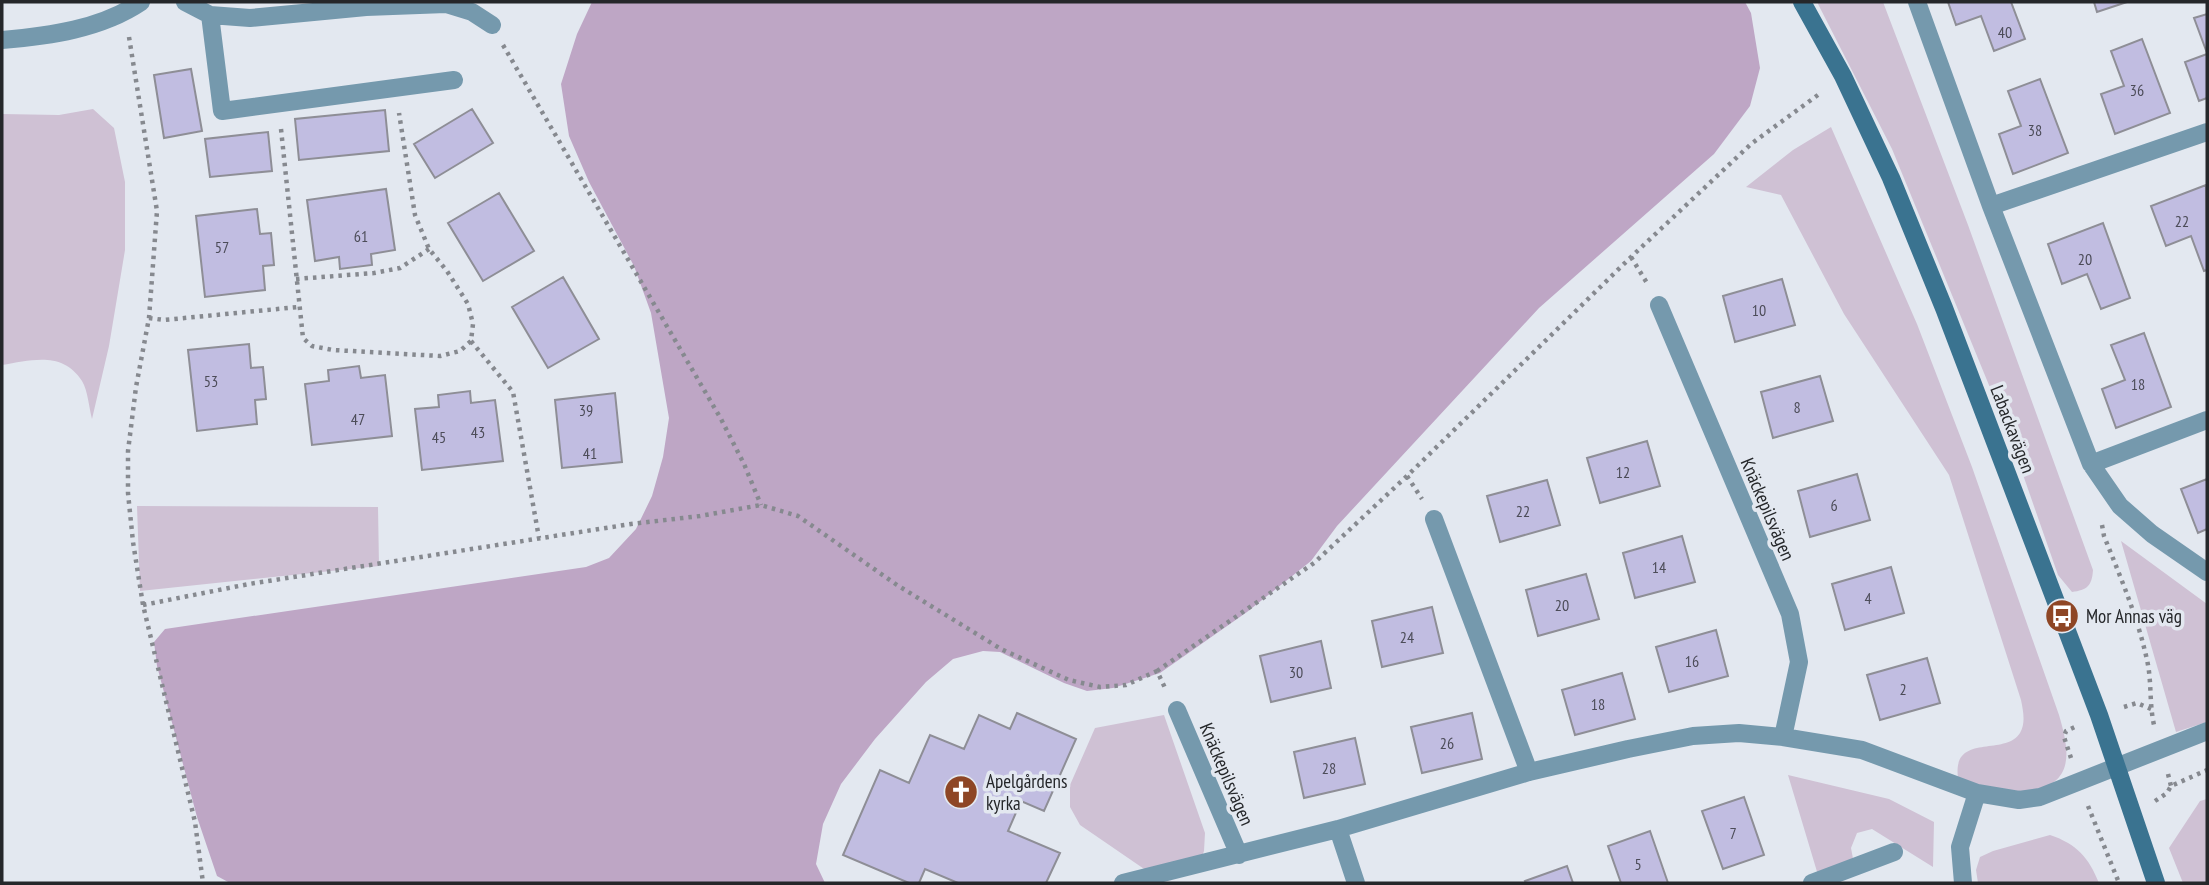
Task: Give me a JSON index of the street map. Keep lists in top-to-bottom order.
{
  "streets": {
    "street": ["Labackavägen", "Knäckepilsvägen"]
  },
  "crossings": [
    ["Labackavägen", "Knäckepilsvägen"]
  ],
  "places": {
    "bus stop": ["Mor Annas väg"],
    "church": ["Apelgårdens kyrka"]
  },
  "house_numbers": [
    "40",
    "36",
    "38",
    "22",
    "61",
    "57",
    "20",
    "10",
    "53",
    "18",
    "8",
    "39",
    "47",
    "43",
    "45",
    "41",
    "12",
    "6",
    "22",
    "14",
    "4",
    "20",
    "24",
    "16",
    "30",
    "2",
    "18",
    "26",
    "28",
    "7",
    "5"
  ]
}
